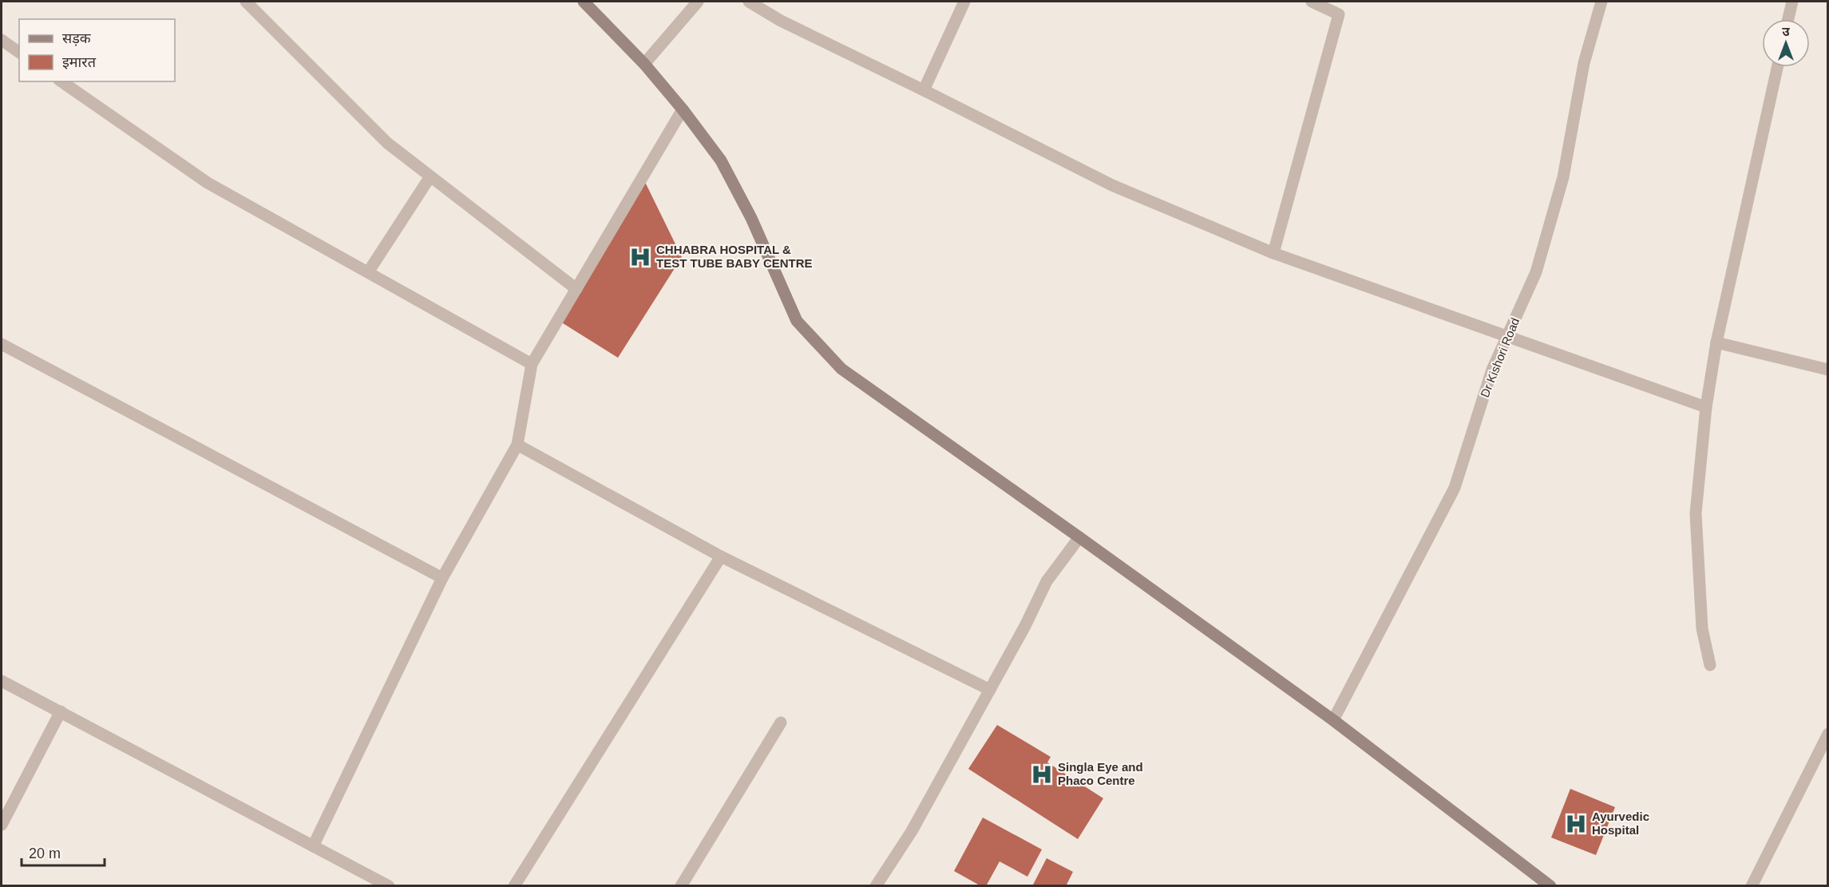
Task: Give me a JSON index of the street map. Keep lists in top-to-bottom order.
{
  "streets": {
    "street": ["Dr Kishori Road"]
  },
  "places": {
    "hospital": ["CHHABRA HOSPITAL & TEST TUBE BABY CENTRE", "Singla Eye and Phaco Centre", "Ayurvedic Hospital"]
  },
  "legend": ["सड़क", "इमारत"],
  "scale_bar": "20 m",
  "north": "top"
}
